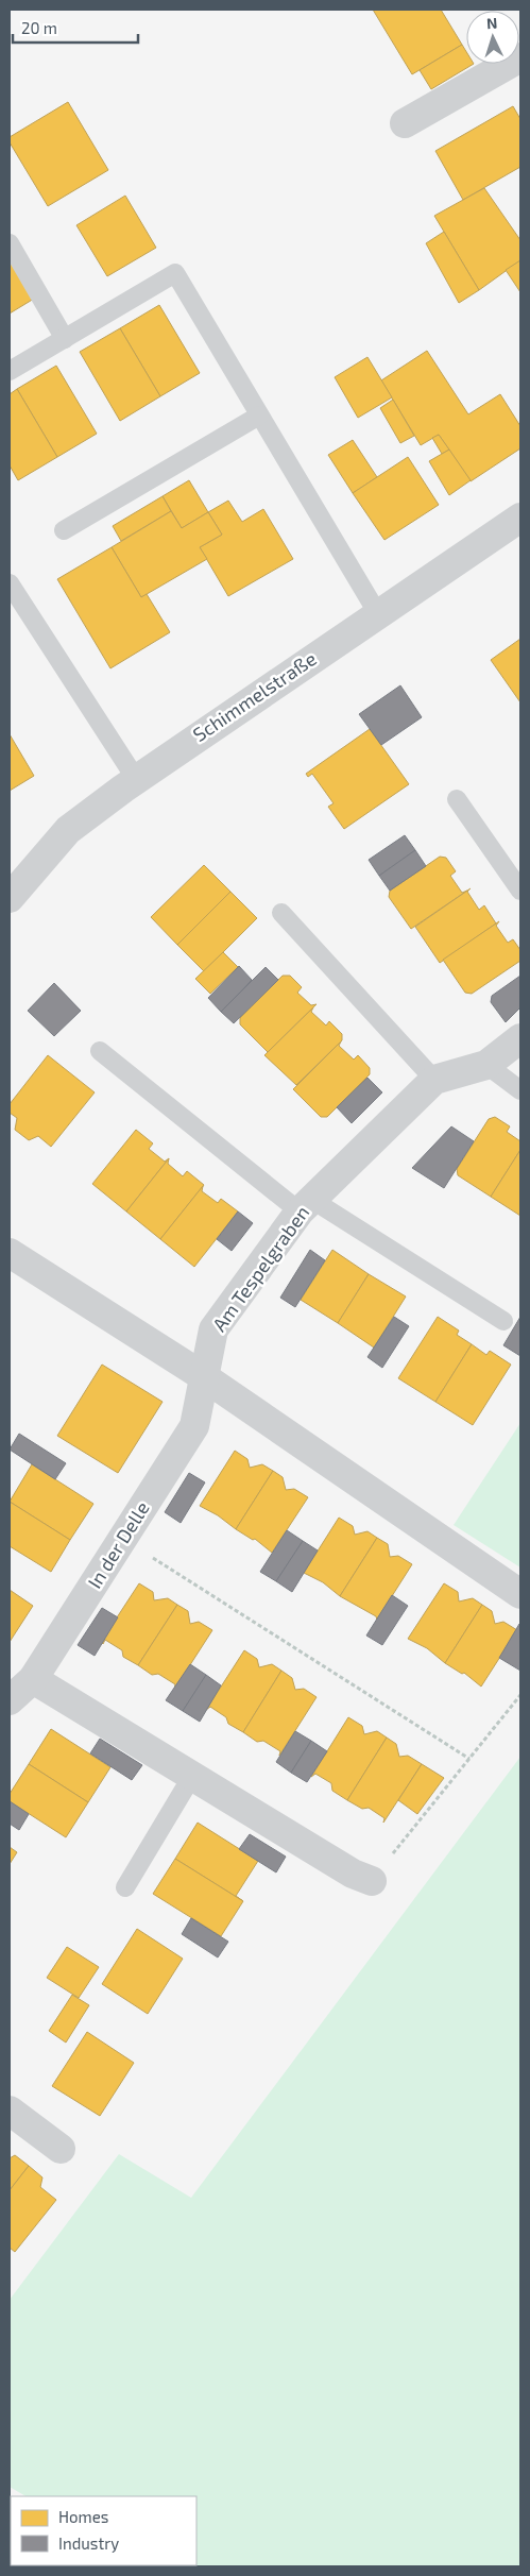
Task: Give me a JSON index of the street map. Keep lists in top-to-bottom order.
{
  "streets": {
    "street": ["Schimmelstraße", "Am Tespelgraben", "In der Delle"]
  },
  "crossings": [
    ["Am Tespelgraben", "In der Delle"]
  ],
  "legend": ["Homes", "Industry"],
  "scale_bar": "20 m",
  "north": "top"
}
